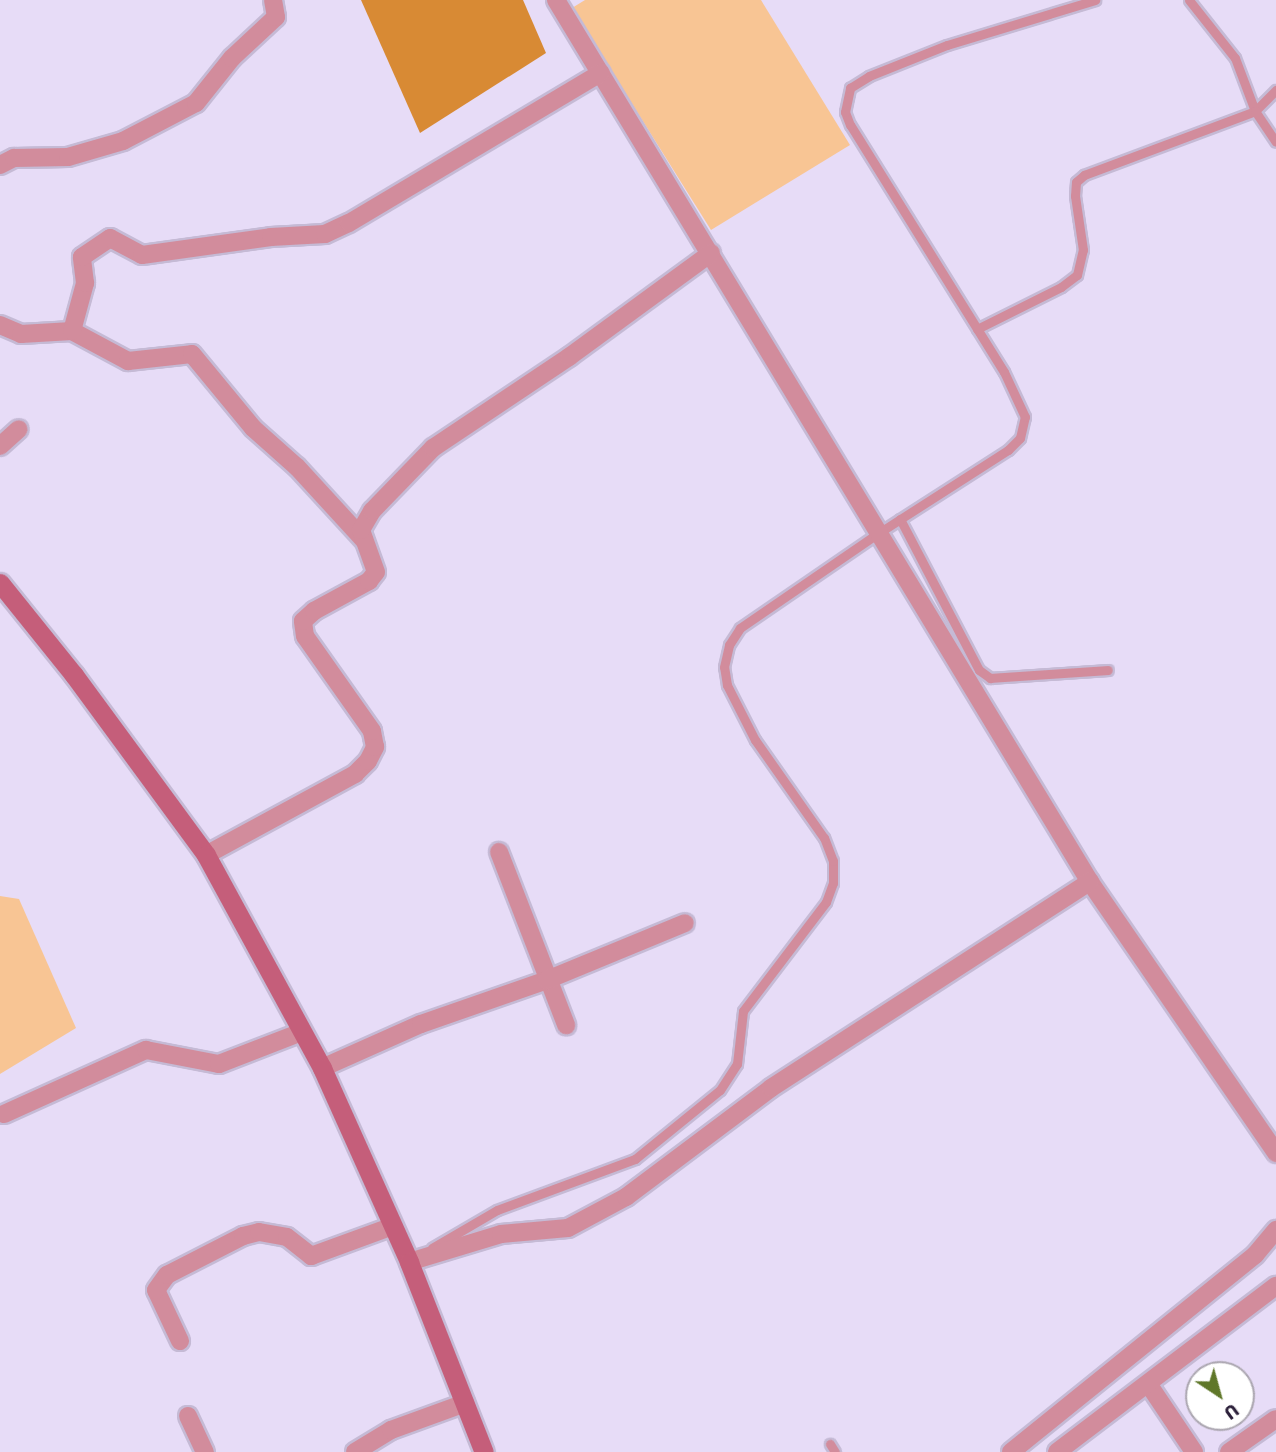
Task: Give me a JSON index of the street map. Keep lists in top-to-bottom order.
{
  "north": "bottom right"
}
